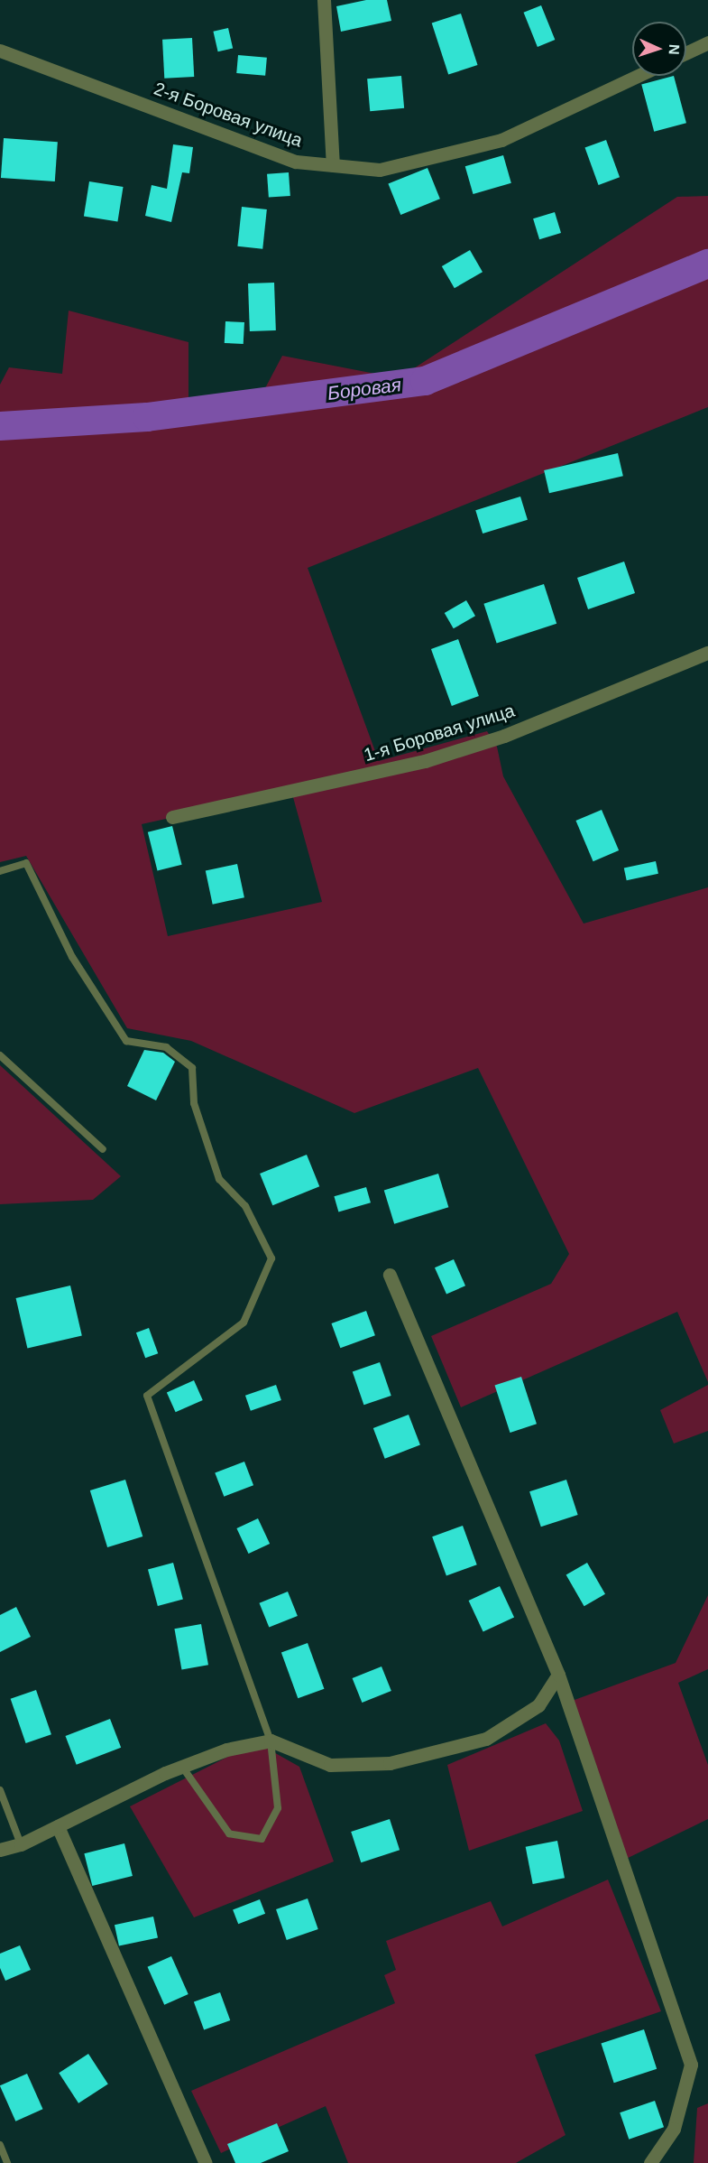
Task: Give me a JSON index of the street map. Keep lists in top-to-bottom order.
{
  "streets": {
    "street": ["2-я Боровая улица", "1-я Боровая улица"]
  },
  "water": ["Боровая"],
  "north": "right"
}
